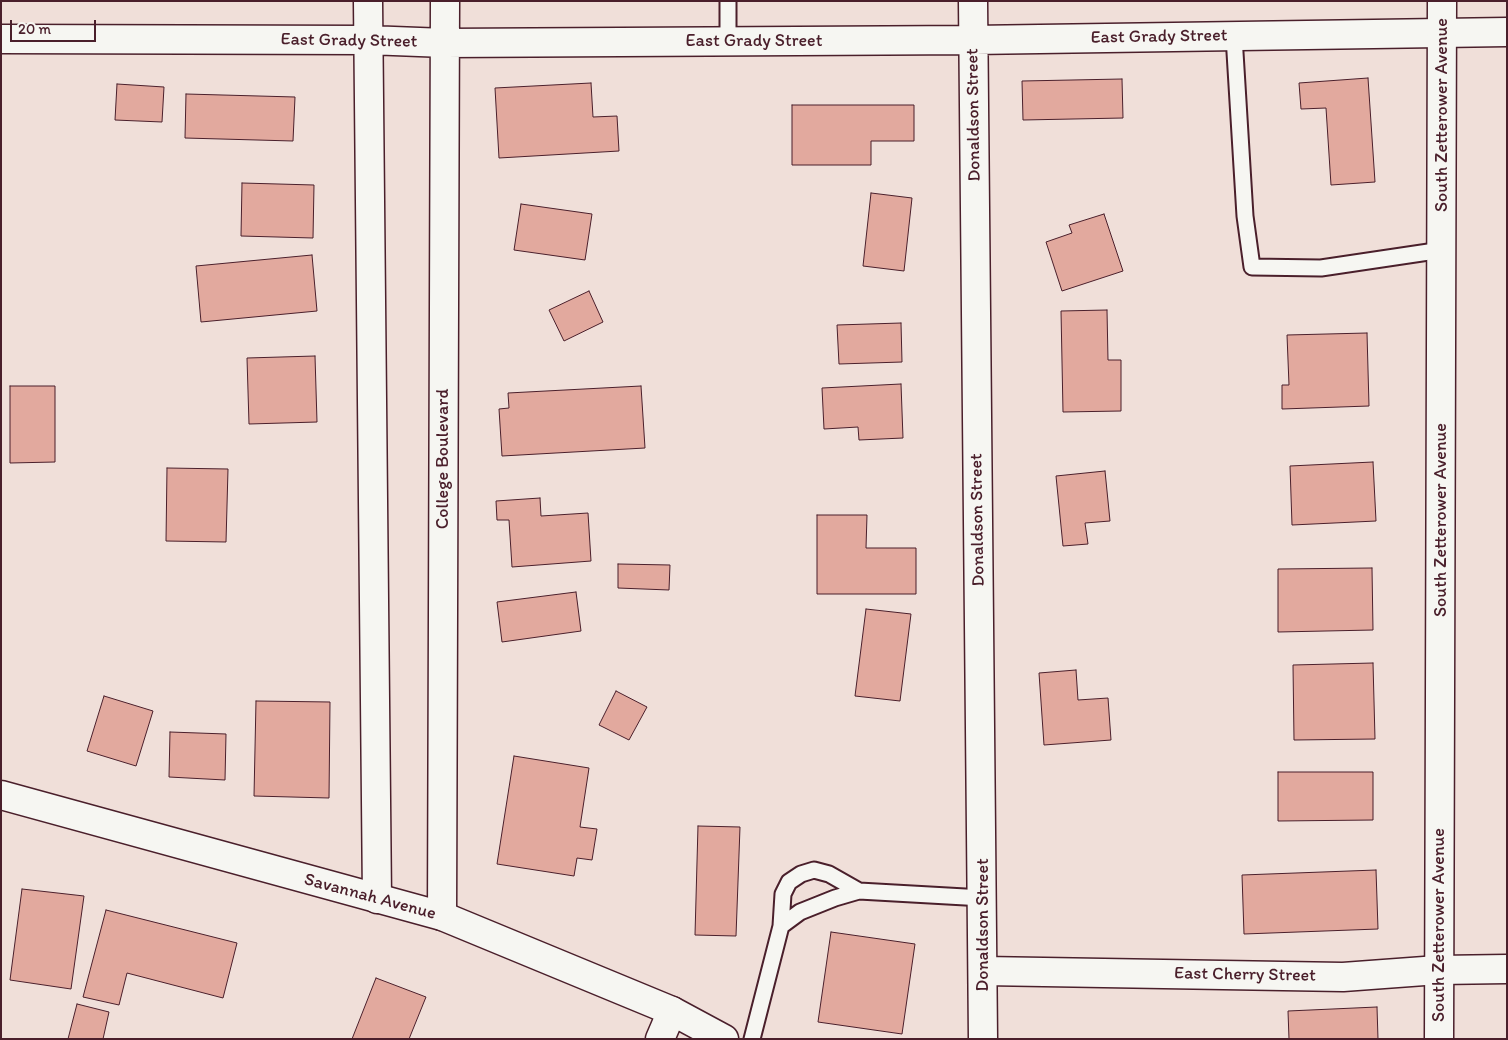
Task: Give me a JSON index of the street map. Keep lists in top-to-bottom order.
{
  "streets": {
    "street": [
      "East Grady Street",
      "Donaldson Street",
      "South Zetterower Avenue",
      "College Boulevard",
      "Savannah Avenue",
      "East Cherry Street"
    ]
  },
  "crossings": [
    ["East Grady Street", "Donaldson Street"],
    ["East Grady Street", "South Zetterower Avenue"],
    ["East Grady Street", "College Boulevard"],
    ["Donaldson Street", "East Cherry Street"],
    ["South Zetterower Avenue", "East Cherry Street"],
    ["College Boulevard", "Savannah Avenue"]
  ],
  "scale_bar": "20 m"
}
